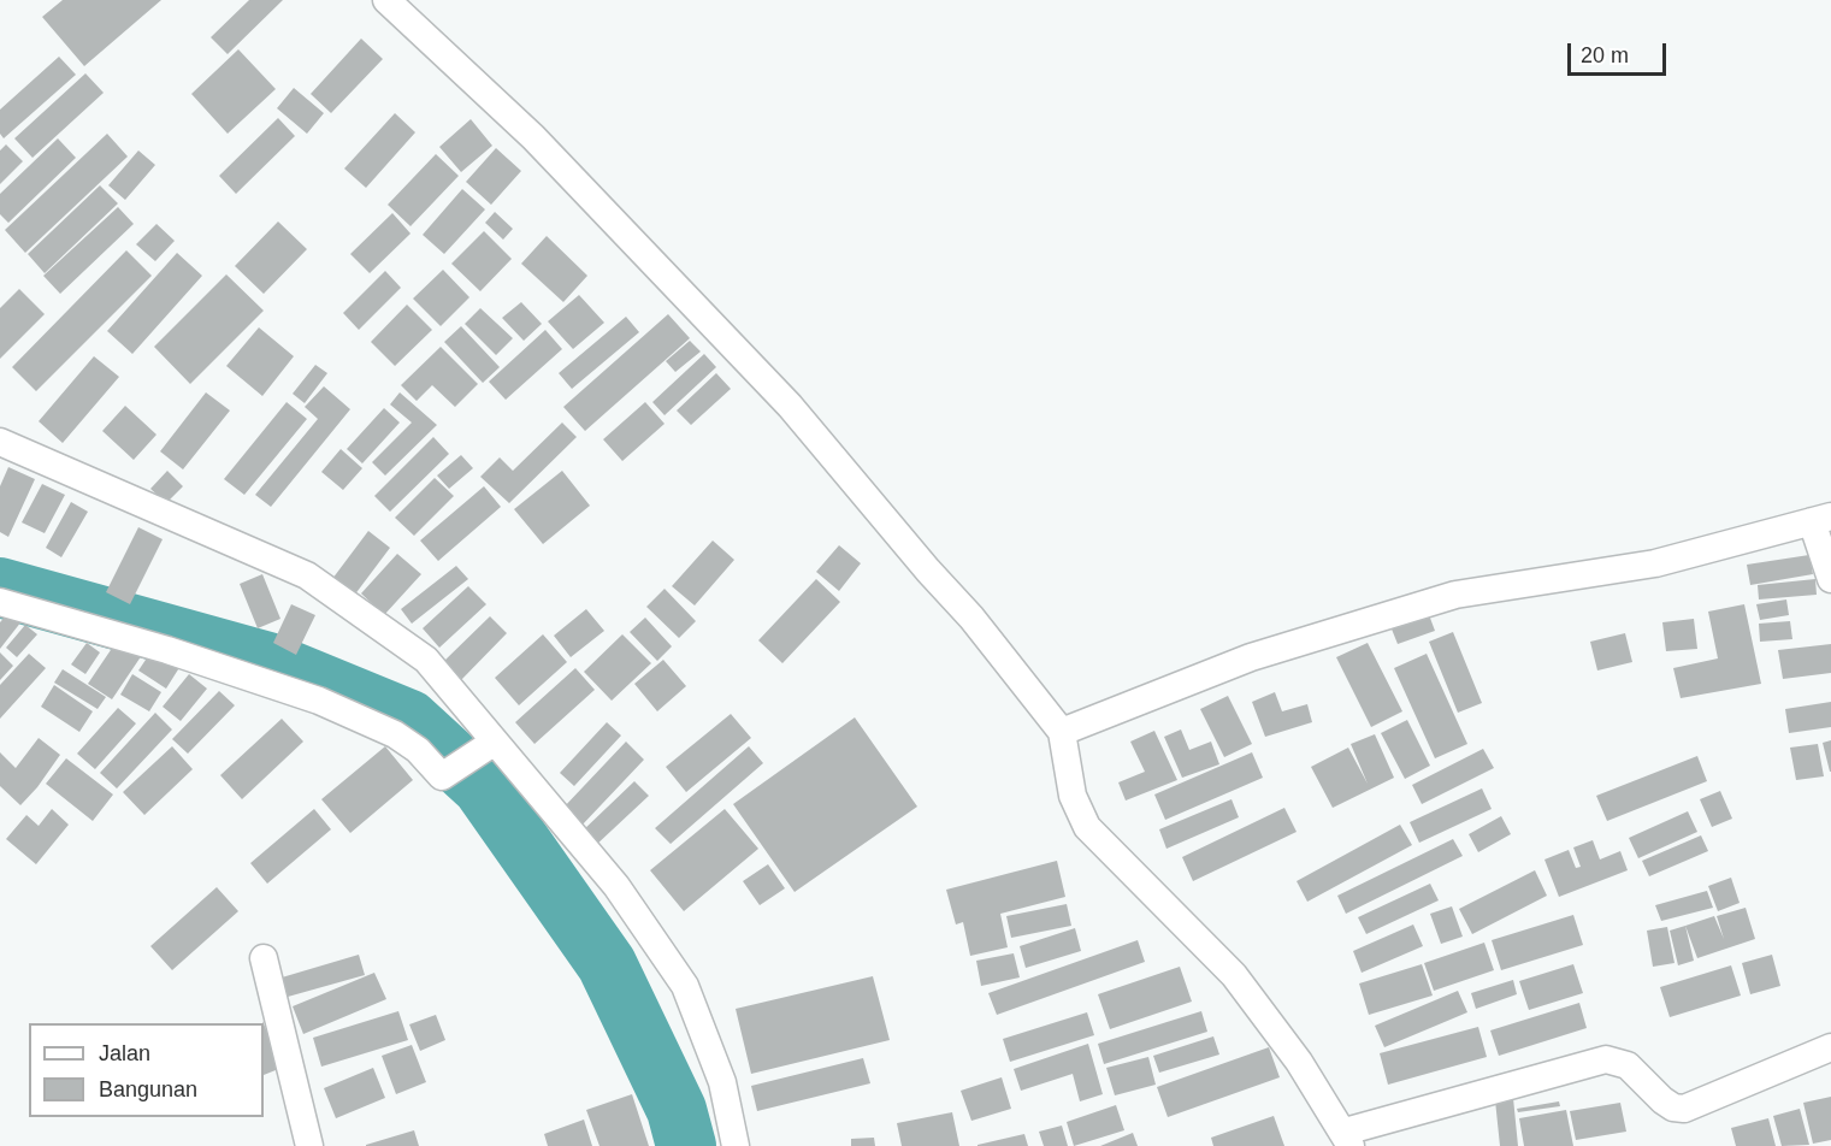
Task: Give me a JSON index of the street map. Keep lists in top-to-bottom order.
{
  "legend": ["Jalan", "Bangunan"],
  "scale_bar": "20 m"
}
